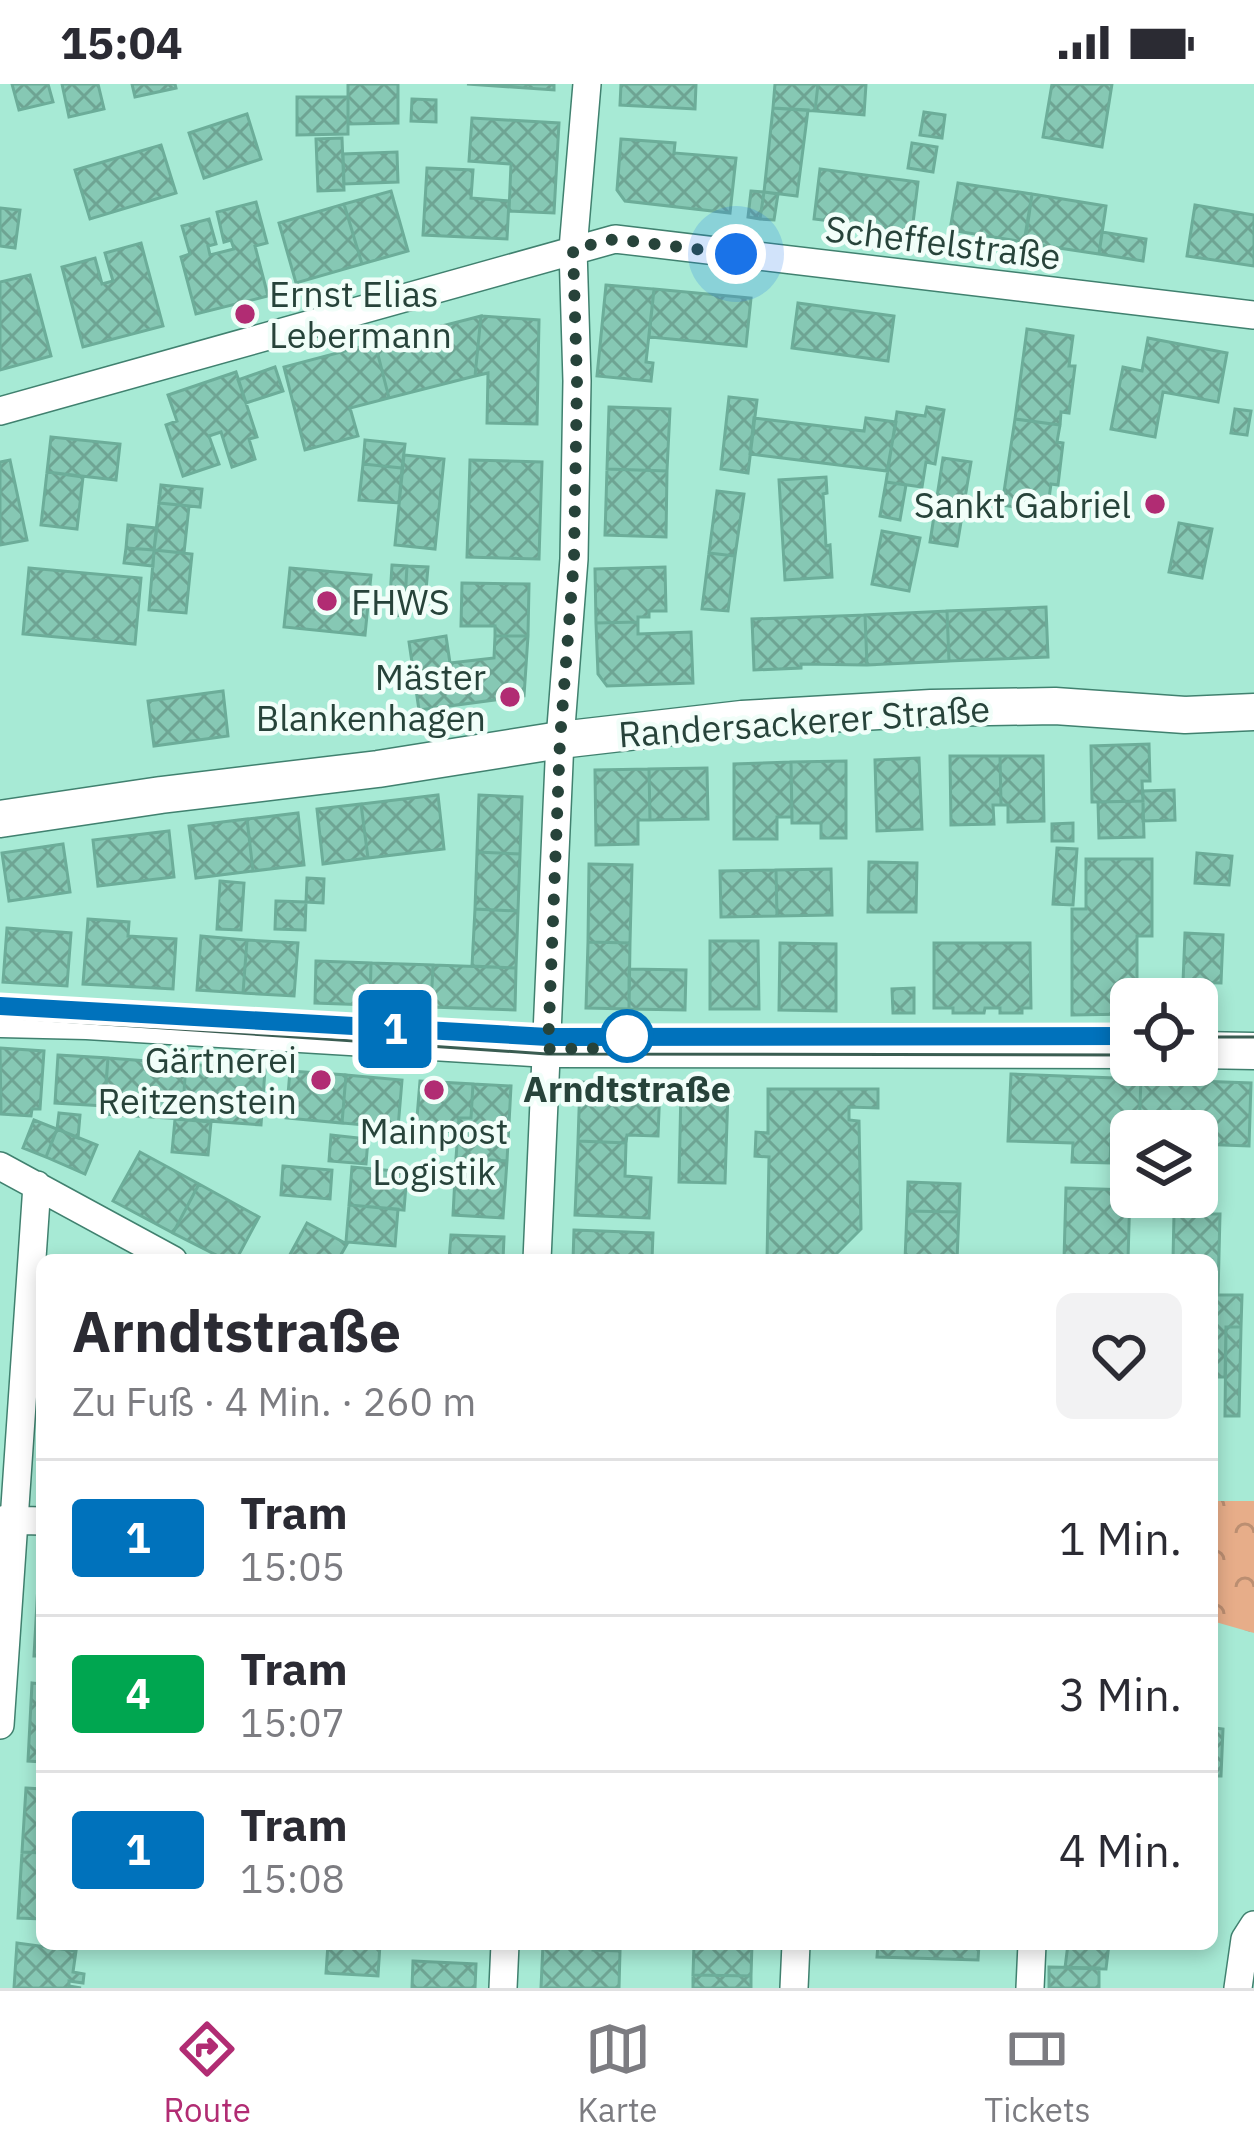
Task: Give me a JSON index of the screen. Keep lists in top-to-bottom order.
{
  "streets": {
    "street": ["Scheffelstraße", "Randersackerer Straße"]
  },
  "places": [
    "Ernst Elias Lebermann",
    "Sankt Gabriel",
    "FHWS",
    "Mäster Blankenhagen",
    "Arndtstraße",
    "Gärtnerei Reitzenstein",
    "Mainpost Logistik"
  ],
  "lines": ["tram line 1"],
  "page": {
    "status": "15:04",
    "on_map": "1",
    "heading": ["Arndtstraße", "Zu Fuß · 4 Min. · 260 m"],
    "list": [
      {
        "mark": "1",
        "name": "Tram",
        "note": "15:05",
        "value": "1 Min."
      },
      {
        "mark": "4",
        "name": "Tram",
        "note": "15:07",
        "value": "3 Min."
      },
      {
        "mark": "1",
        "name": "Tram",
        "note": "15:08",
        "value": "4 Min."
      }
    ],
    "tabs": ["Route", "Karte", "Tickets"]
  }
}
